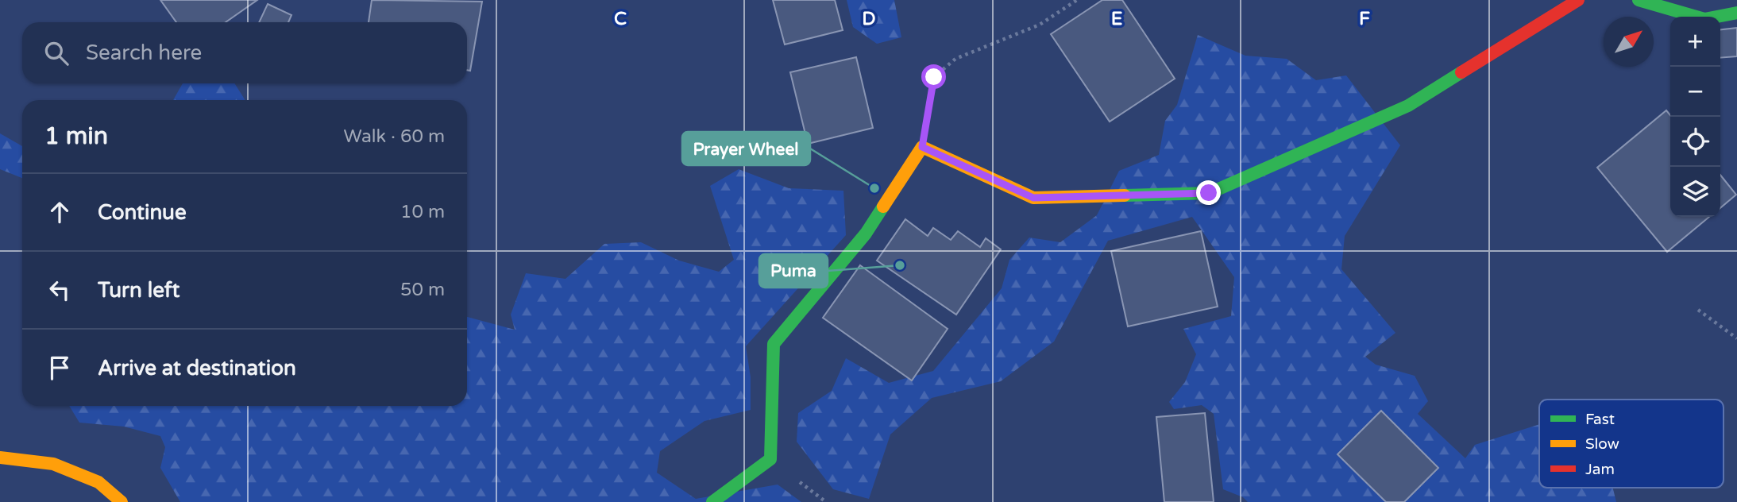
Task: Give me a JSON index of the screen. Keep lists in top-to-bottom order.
{
  "places": ["Prayer Wheel", "Puma"],
  "legend": ["Fast", "Slow", "Jam"],
  "north": "top right",
  "page": {
    "map_buttons": ["+", "−"],
    "search": "Search here",
    "heading": ["1 min", "Walk · 60 m"],
    "list": [
      ["Continue", "10 m"],
      ["Turn left", "50 m"],
      "Arrive at destination"
    ]
  },
  "grid": {
    "columns": [
      "C",
      "D",
      "E",
      "F"
    ]
  }
}
